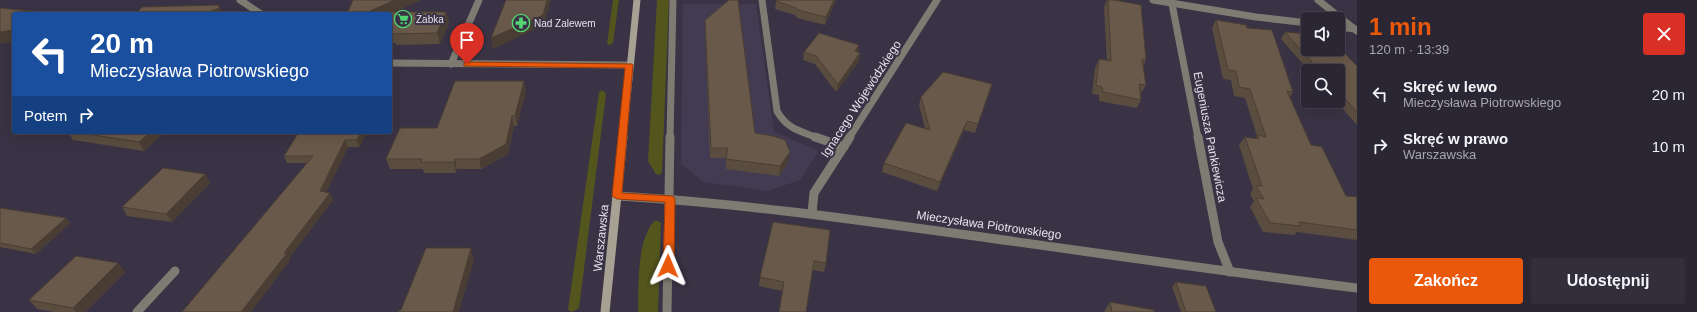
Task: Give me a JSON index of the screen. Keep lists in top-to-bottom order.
{
  "streets": {
    "main road": ["Warszawska"],
    "street": ["Ignacego Wojewódzkiego", "Eugeniusza Pankiewicza", "Mieczysława Piotrowskiego"]
  },
  "crossings": [
    ["Ignacego Wojewódzkiego", "Mieczysława Piotrowskiego"],
    ["Eugeniusza Pankiewicza", "Mieczysława Piotrowskiego"],
    ["Mieczysława Piotrowskiego", "Warszawska"]
  ],
  "places": {
    "supermarket": ["Żabka"],
    "pharmacy": ["Nad Zalewem"]
  },
  "page": {
    "heading": ["1 min", "120 m · 13:39"],
    "turn": ["20 m", "Mieczysława Piotrowskiego"],
    "list": [
      {
        "name": "Skręć w lewo",
        "note": "Mieczysława Piotrowskiego",
        "value": "20 m"
      },
      {
        "name": "Skręć w prawo",
        "note": "Warszawska",
        "value": "10 m"
      }
    ],
    "then": "Potem",
    "buttons": ["Zakończ", "Udostępnij"]
  }
}
